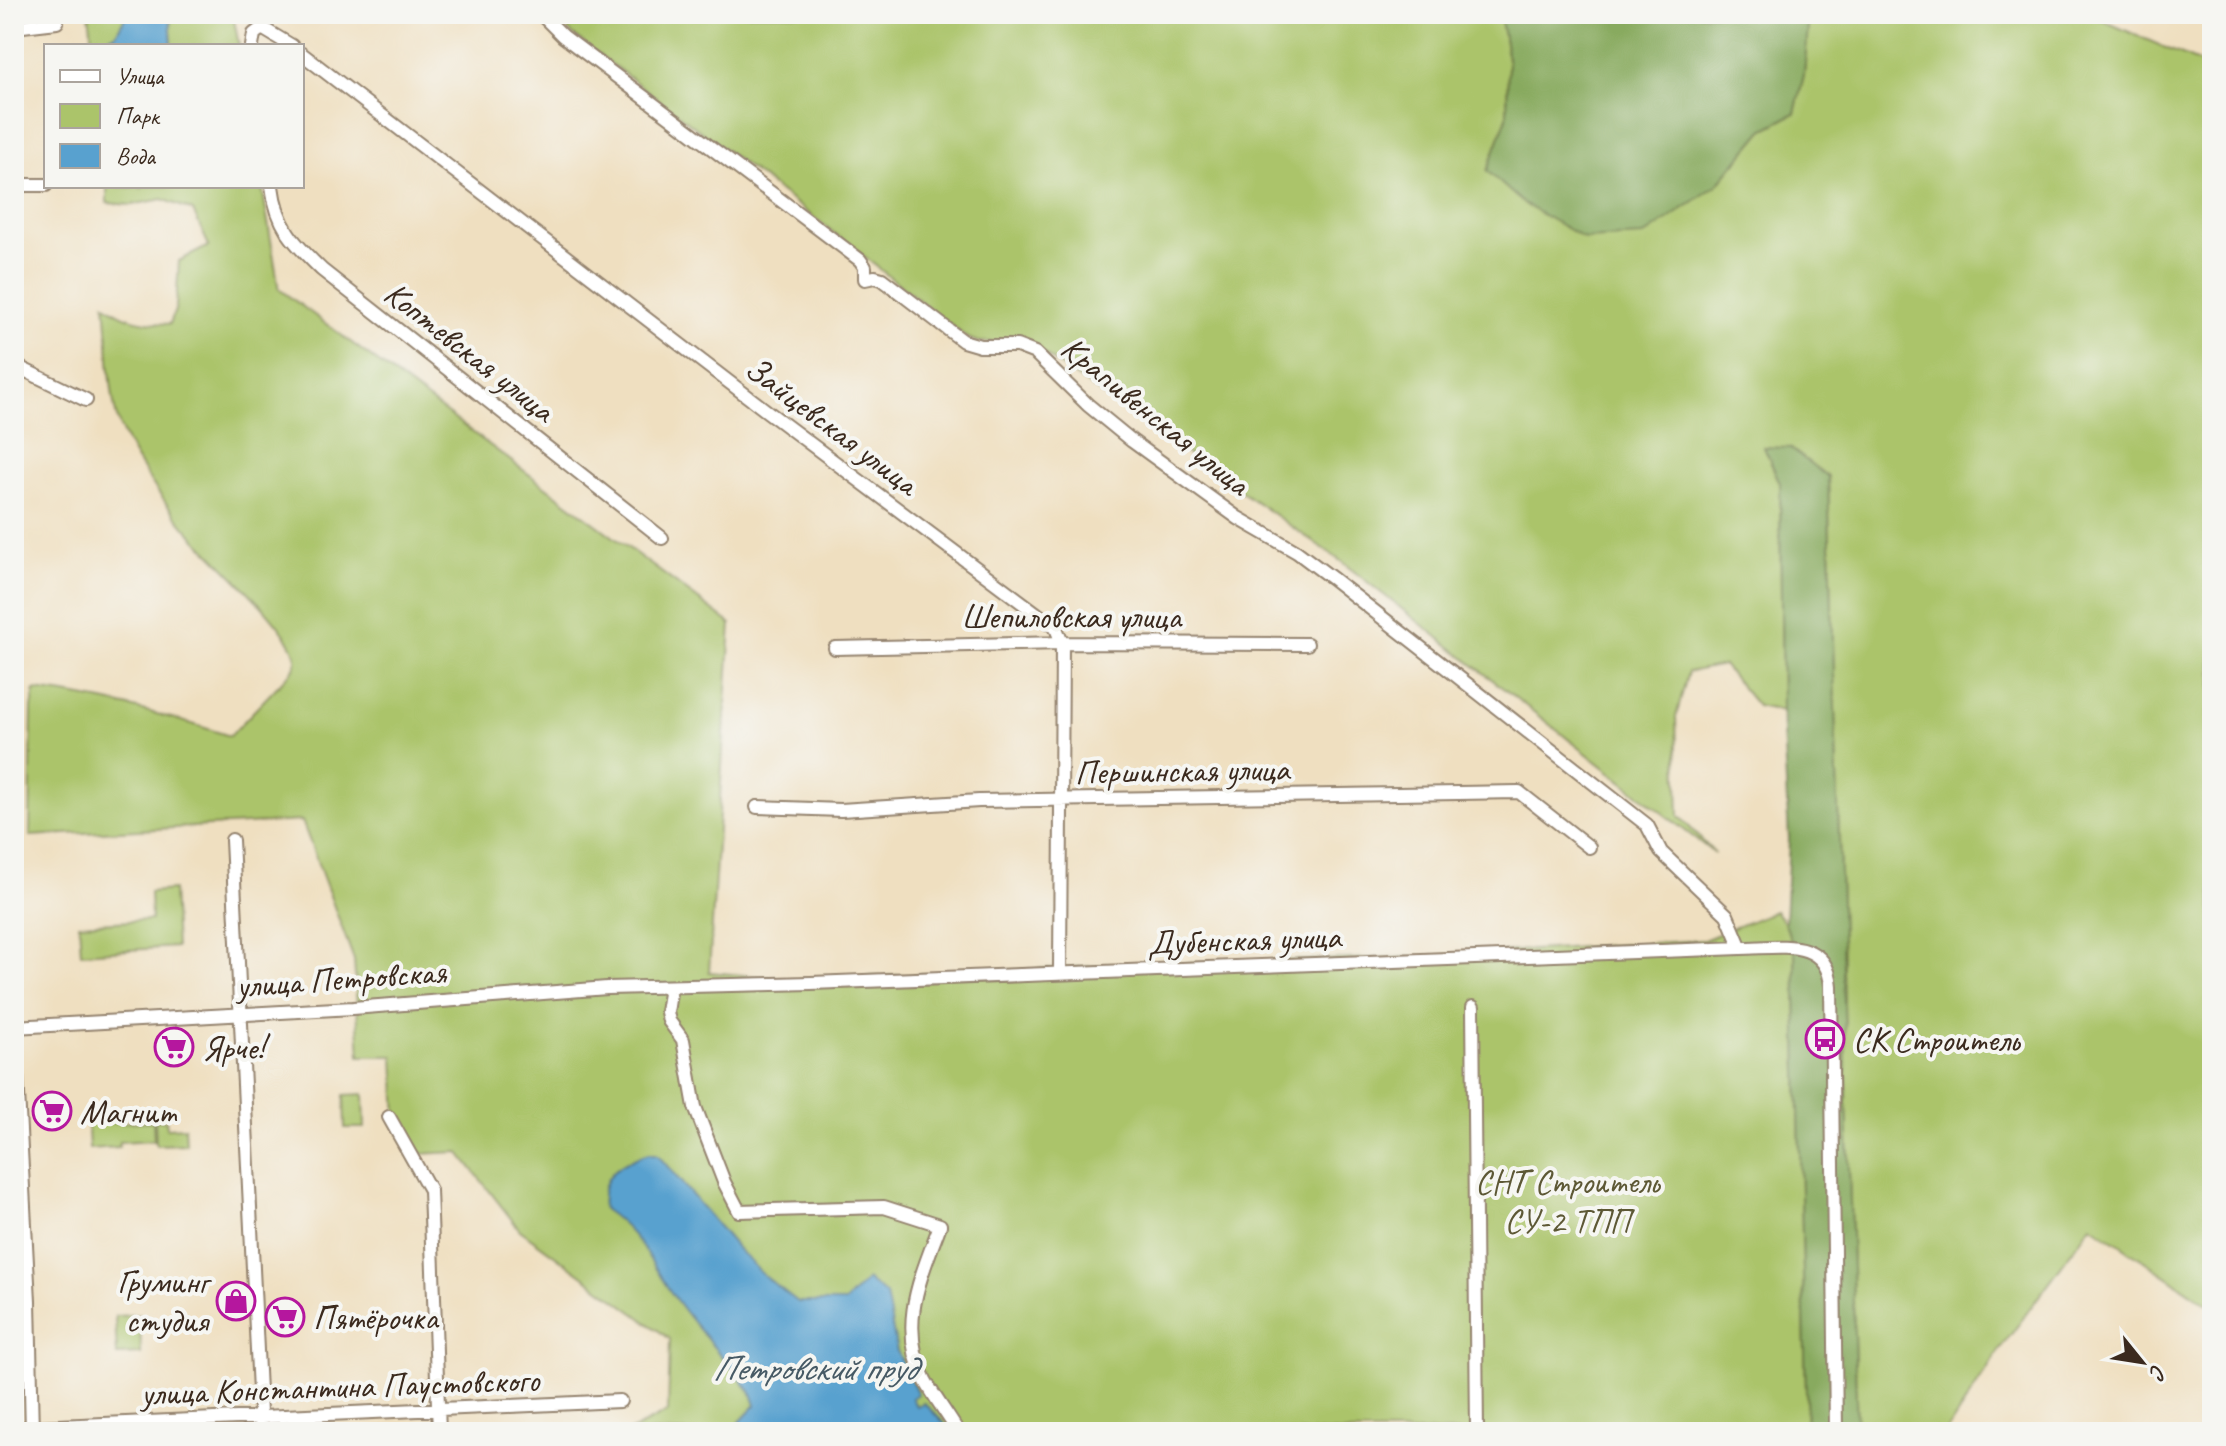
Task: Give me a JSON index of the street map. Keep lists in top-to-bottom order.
{
  "streets": {
    "street": [
      "Коптевская улица",
      "Крапивенская улица",
      "Зайцевская улица",
      "Шепиловская улица",
      "Першинская улица",
      "Дубенская улица",
      "улица Петровская",
      "улица Константина Паустовского"
    ]
  },
  "crossings": [
    ["Крапивенская улица", "Дубенская улица"],
    ["Зайцевская улица", "Шепиловская улица"],
    ["Дубенская улица", "улица Петровская"]
  ],
  "water": ["Петровский пруд"],
  "parks": ["СНТ Строитель СУ-2 ТПП"],
  "places": {
    "bus stop": ["СК Строитель"],
    "supermarket": ["Ярче!", "Магнит", "Пятёрочка"],
    "shop": ["Груминг студия"]
  },
  "legend": ["Улица", "Парк", "Вода"],
  "north": "bottom right"
}
